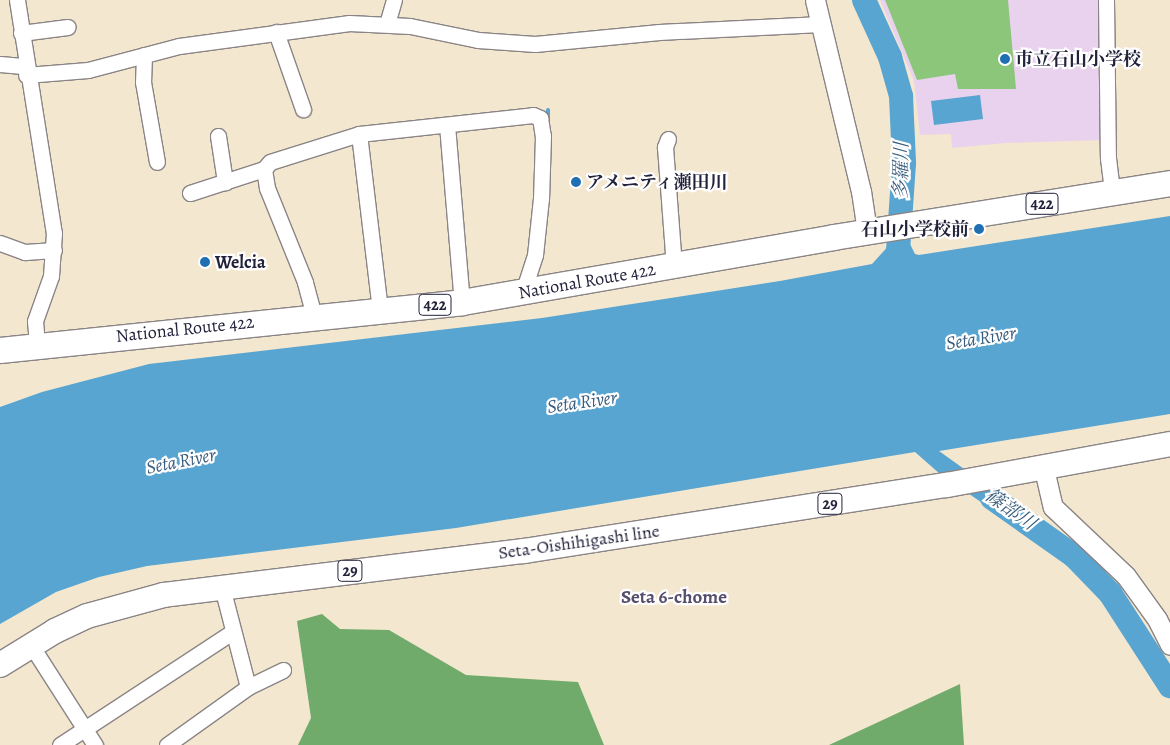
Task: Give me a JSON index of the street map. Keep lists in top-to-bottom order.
{
  "streets": {
    "highway": ["422", "National Route 422"],
    "main road": ["29", "Seta-Oishihigashi line"]
  },
  "districts": ["Seta 6-chome"],
  "water": ["多羅川", "Seta River", "篠部川"],
  "places": [
    "市立石山小学校",
    "アメニティ瀬田川",
    "石山小学校前",
    "Welcia"
  ]
}
